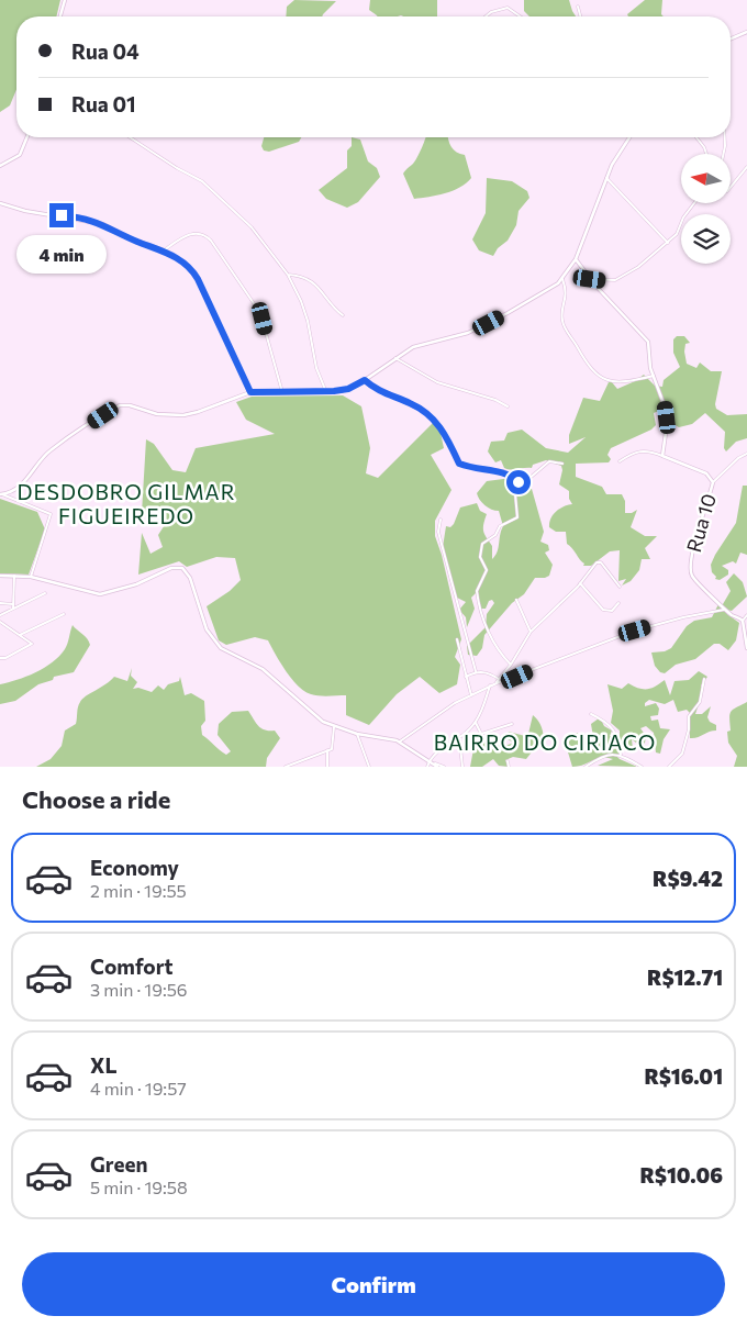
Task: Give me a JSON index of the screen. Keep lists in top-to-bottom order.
{
  "streets": {
    "street": ["Rua 10"]
  },
  "districts": ["DESDOBRO GILMAR FIGUEIREDO", "BAIRRO DO CIRIACO"],
  "north": "left",
  "page": {
    "banner": ["Rua 04", "Rua 01"],
    "bubble": "4 min",
    "heading": "Choose a ride",
    "list": [
      {
        "name": "Economy",
        "note": "2 min · 19:55",
        "value": "R$9.42"
      },
      {
        "name": "Comfort",
        "note": "3 min · 19:56",
        "value": "R$12.71"
      },
      {
        "name": "XL",
        "note": "4 min · 19:57",
        "value": "R$16.01"
      },
      {
        "name": "Green",
        "note": "5 min · 19:58",
        "value": "R$10.06"
      }
    ],
    "buttons": "Confirm"
  }
}
